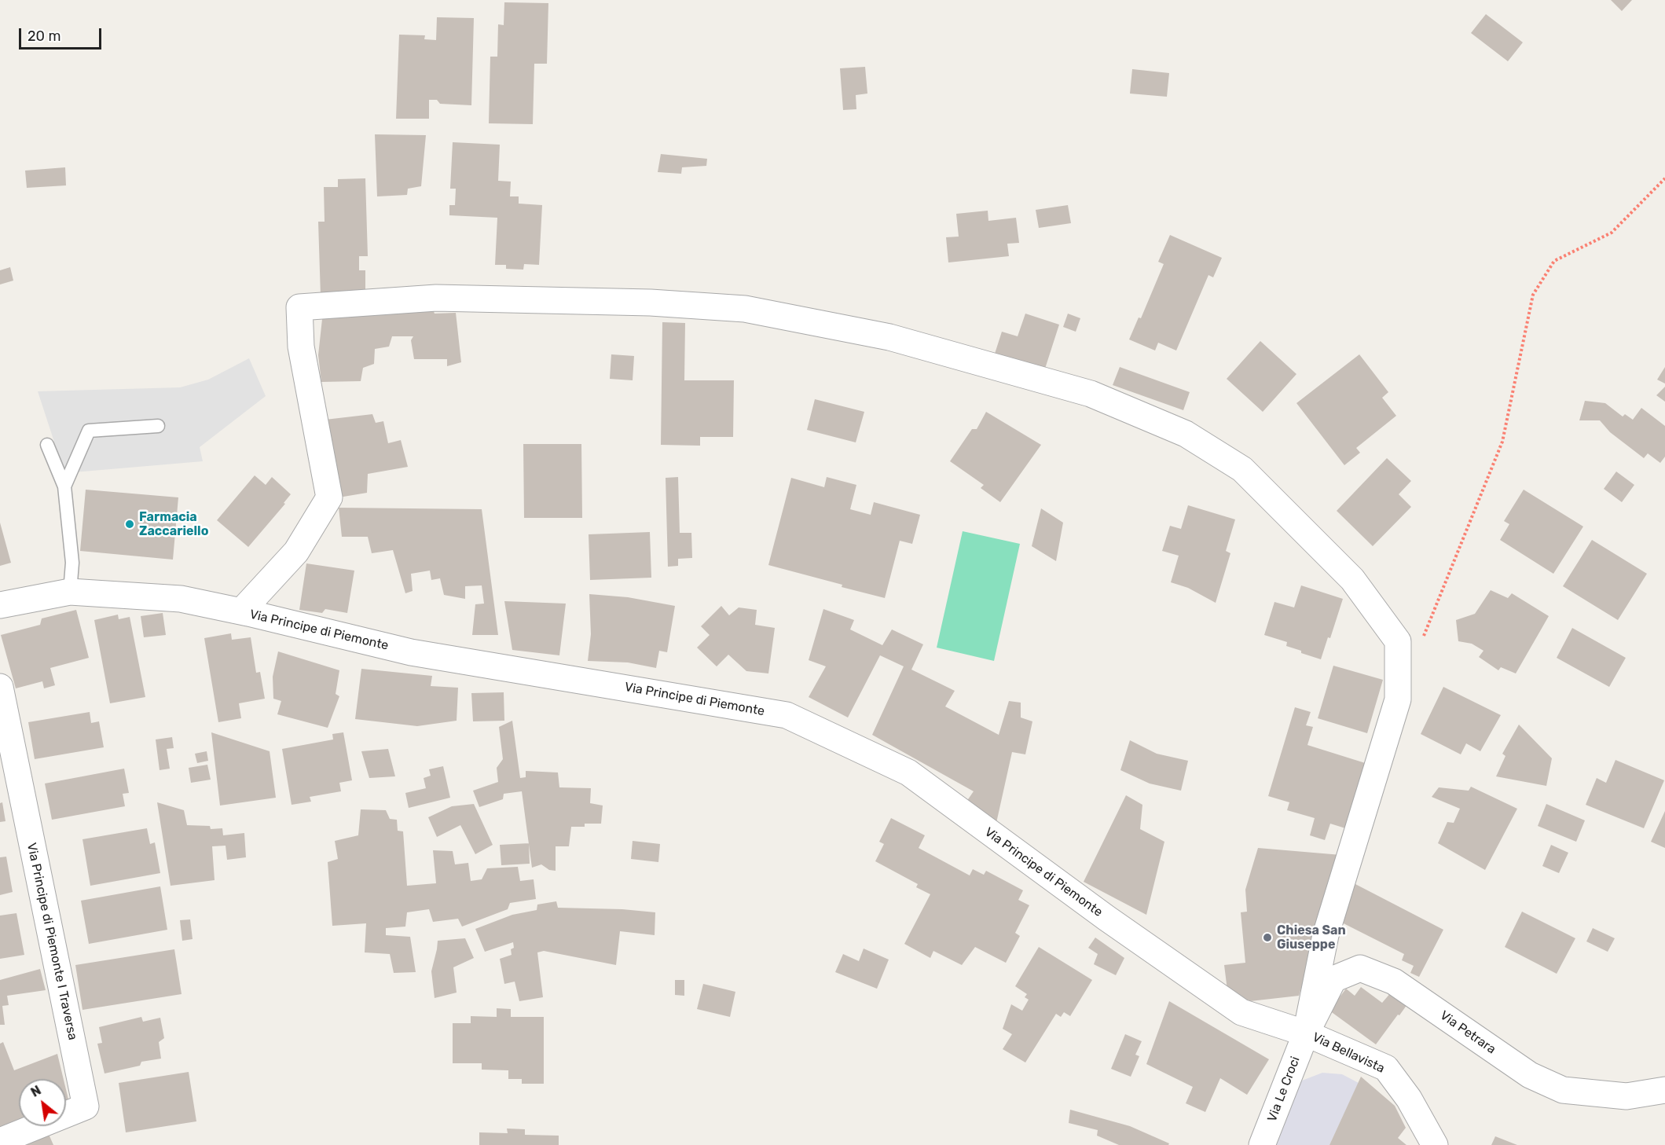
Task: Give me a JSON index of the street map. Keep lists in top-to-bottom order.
{
  "streets": {
    "street": [
      "Via Principe di Piemonte",
      "Via Principe di Piemonte I Traversa",
      "Via Petrara",
      "Via Bellavista",
      "Via Le Croci"
    ]
  },
  "crossings": [
    ["Via Principe di Piemonte", "Via Petrara"],
    ["Via Principe di Piemonte", "Via Bellavista"],
    ["Via Principe di Piemonte", "Via Le Croci"],
    ["Via Petrara", "Via Bellavista"],
    ["Via Petrara", "Via Le Croci"],
    ["Via Bellavista", "Via Le Croci"]
  ],
  "places": ["Farmacia Zaccariello", "Chiesa San Giuseppe"],
  "scale_bar": "20 m",
  "north": "top left"
}
